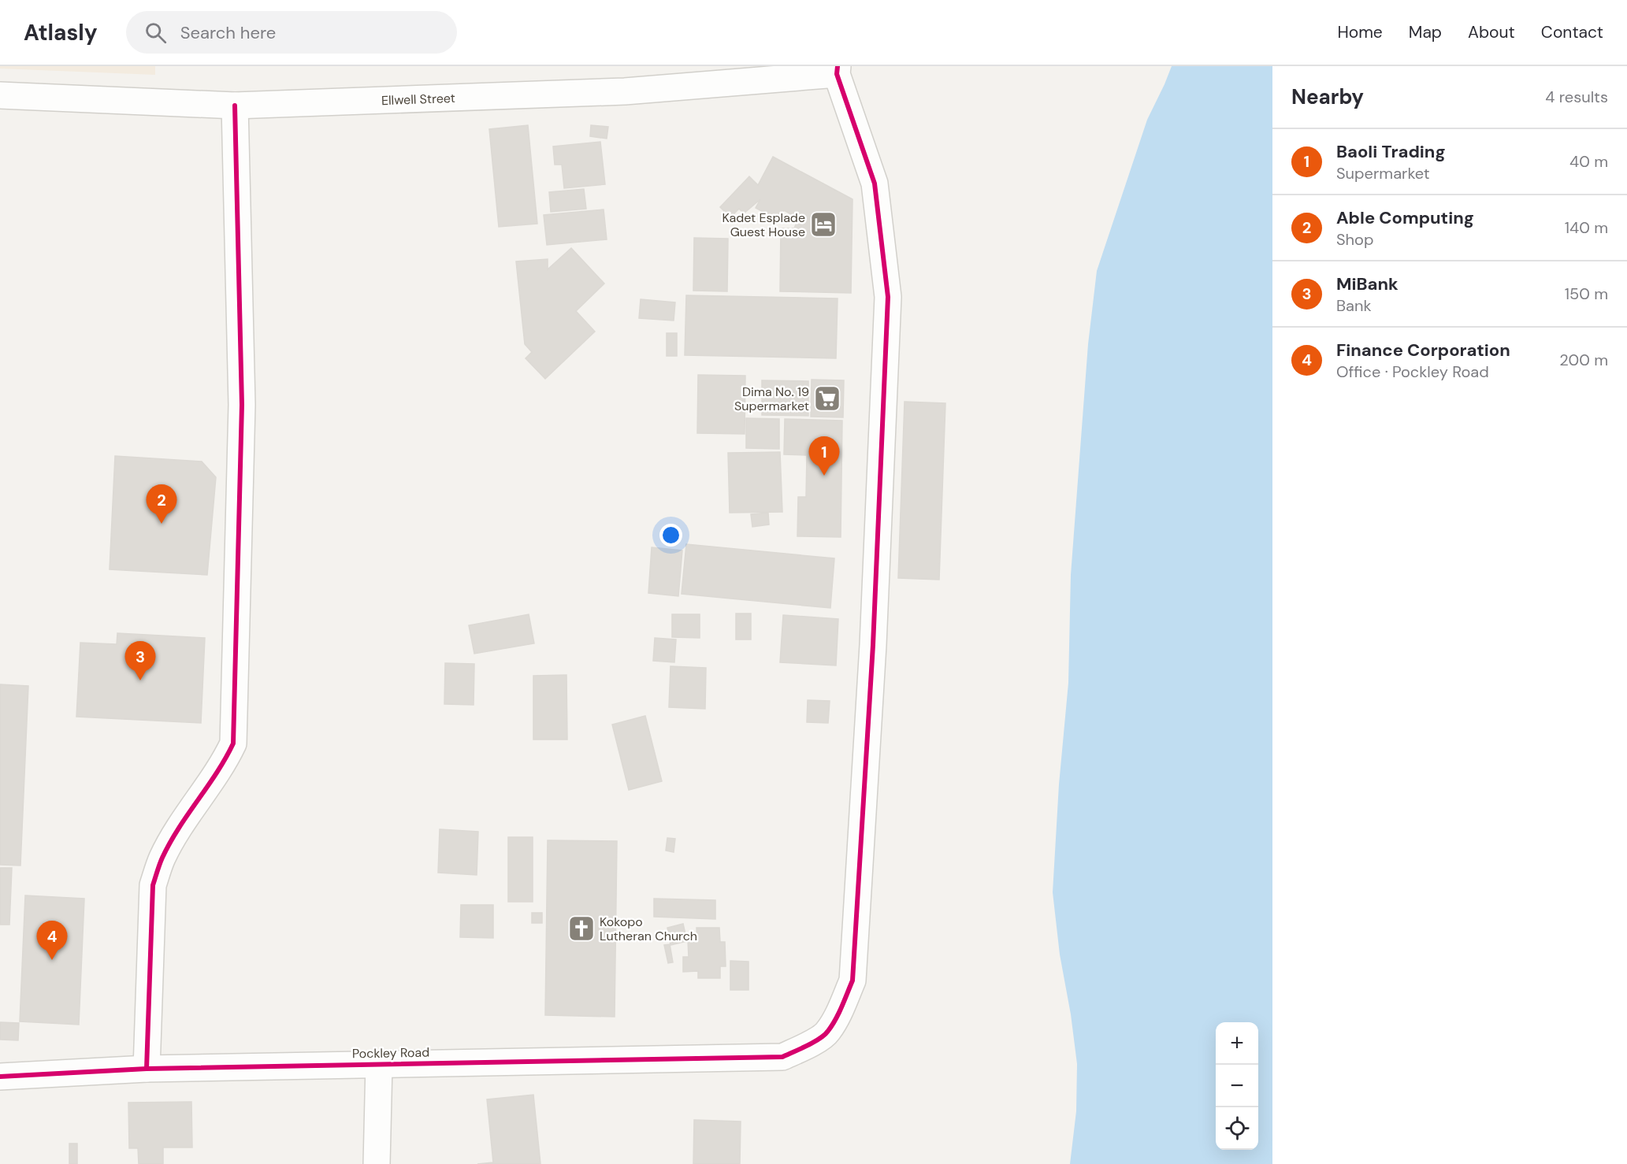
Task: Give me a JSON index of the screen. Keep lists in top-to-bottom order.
{
  "streets": {
    "street": ["Ellwell Street", "Pockley Road"]
  },
  "crossings": [
    ["Ellwell Street", "Pockley Road"]
  ],
  "places": {
    "hotel": ["Kadet Esplade Guest House"],
    "supermarket": ["Dima No. 19 Supermarket"],
    "church": ["Kokopo Lutheran Church"]
  },
  "page": {
    "header": "Atlasly",
    "search": "Search here",
    "nav": [
      "Home",
      "Map",
      "About",
      "Contact"
    ],
    "heading": ["Nearby", "4 results"],
    "list": [
      {
        "mark": "1",
        "name": "Baoli Trading",
        "note": "Supermarket",
        "value": "40 m"
      },
      {
        "mark": "2",
        "name": "Able Computing",
        "note": "Shop",
        "value": "140 m"
      },
      {
        "mark": "3",
        "name": "MiBank",
        "note": "Bank",
        "value": "150 m"
      },
      {
        "mark": "4",
        "name": "Finance Corporation",
        "note": "Office · Pockley Road",
        "value": "200 m"
      }
    ],
    "pins": [
      "1",
      "2",
      "3",
      "4"
    ],
    "map_buttons": ["+", "−"]
  }
}
